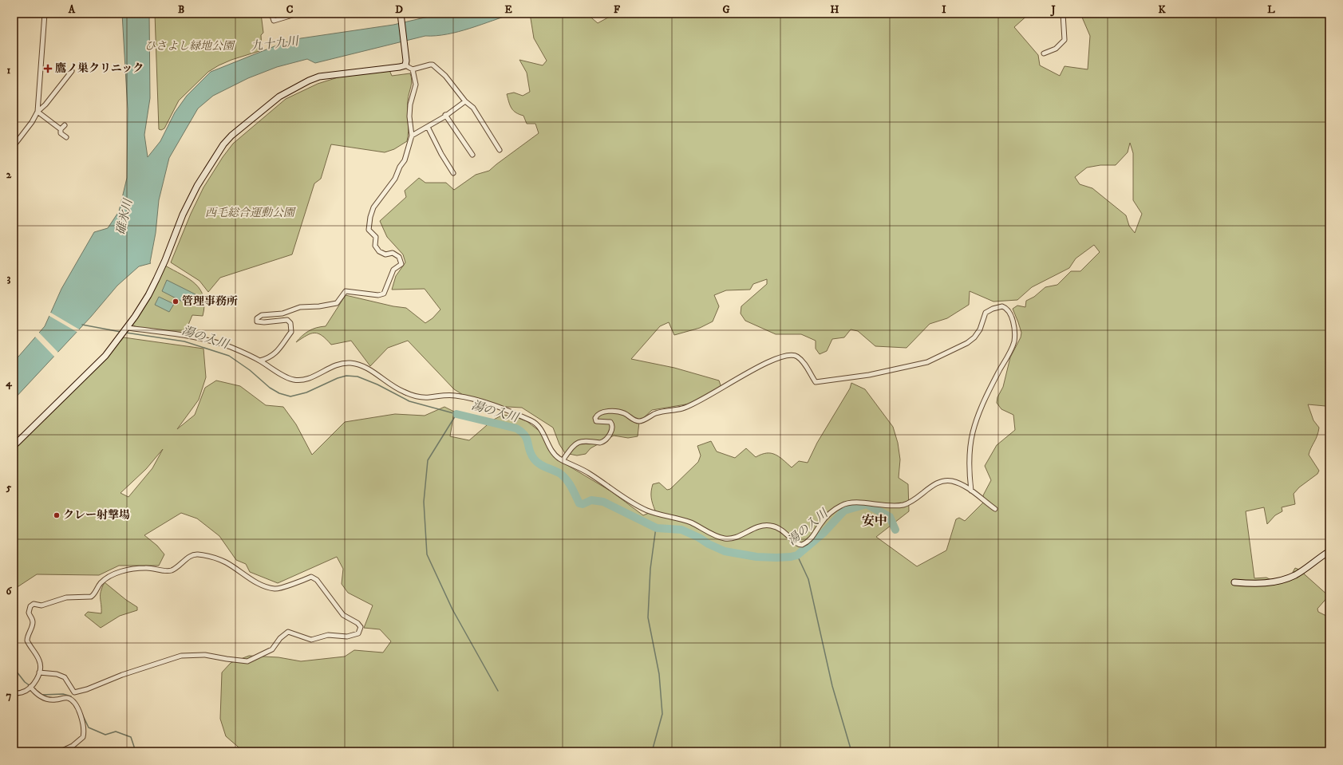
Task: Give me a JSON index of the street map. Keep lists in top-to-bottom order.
{
  "districts": ["安中"],
  "water": ["九十九川", "碓氷川", "湯の入川"],
  "parks": ["ひさよし緑地公園", "西毛総合運動公園"],
  "places": {
    "health": ["鷹ノ巣クリニック"],
    "other": ["管理事務所", "クレー射撃場"]
  },
  "grid": {
    "columns": [
      "A",
      "B",
      "C",
      "D",
      "E",
      "F",
      "G",
      "H",
      "I",
      "J",
      "K",
      "L"
    ],
    "rows": [
      "1",
      "2",
      "3",
      "4",
      "5",
      "6",
      "7"
    ]
  }
}
